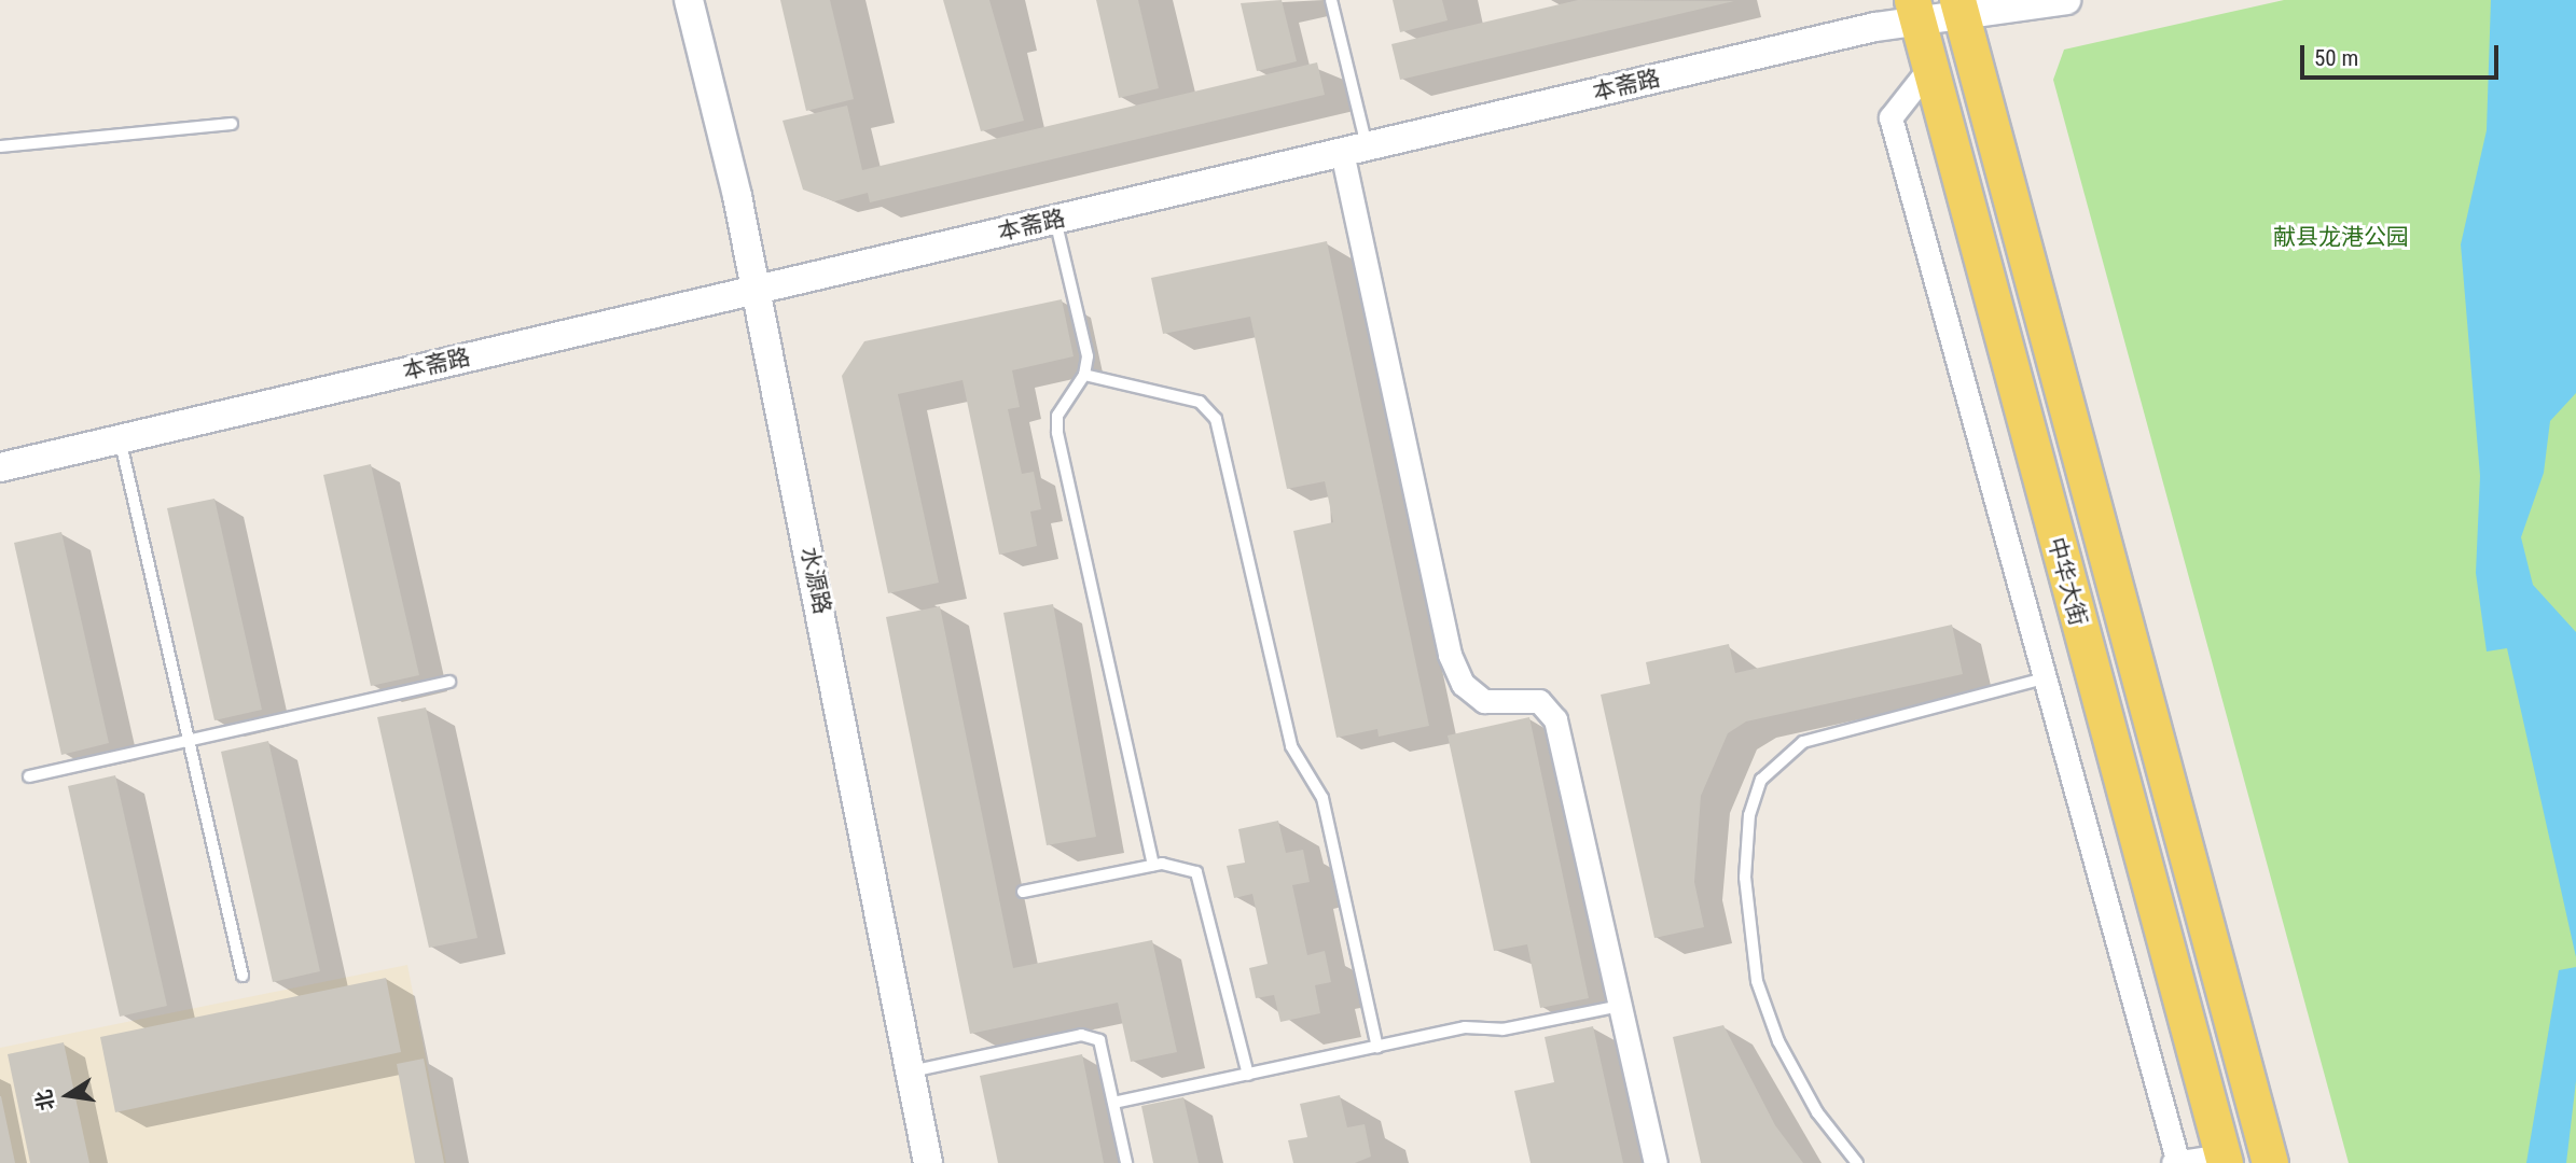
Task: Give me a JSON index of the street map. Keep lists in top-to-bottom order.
{
  "streets": {
    "main road": ["中华大街"],
    "street": ["本斋路", "水源路"]
  },
  "crossings": [
    ["本斋路", "水源路"],
    ["本斋路", "中华大街"]
  ],
  "parks": ["献县龙港公园"],
  "scale_bar": "50 m",
  "north": "left"
}
